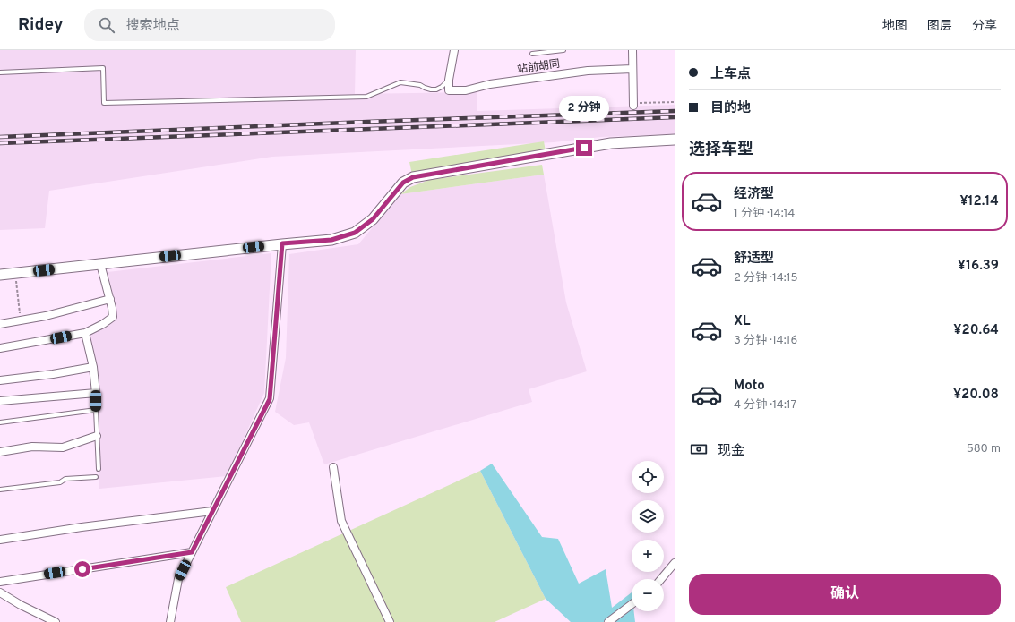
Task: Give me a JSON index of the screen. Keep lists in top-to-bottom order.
{
  "streets": {
    "street": ["站前胡同"]
  },
  "page": {
    "header": "Ridey",
    "search": "搜索地点",
    "nav": ["地图", "图层", "分享"],
    "banner": ["上车点", "目的地"],
    "bubble": "2 分钟",
    "heading": "选择车型",
    "list": [
      {
        "name": "经济型",
        "note": "1 分钟 · 14:14",
        "value": "¥12.14"
      },
      {
        "name": "舒适型",
        "note": "2 分钟 · 14:15",
        "value": "¥16.39"
      },
      {
        "name": "XL",
        "note": "3 分钟 · 14:16",
        "value": "¥20.64"
      },
      {
        "name": "Moto",
        "note": "4 分钟 · 14:17",
        "value": "¥20.08"
      }
    ],
    "pay": ["现金", "580 m"],
    "map_buttons": ["+", "−"],
    "buttons": "确认"
  }
}
